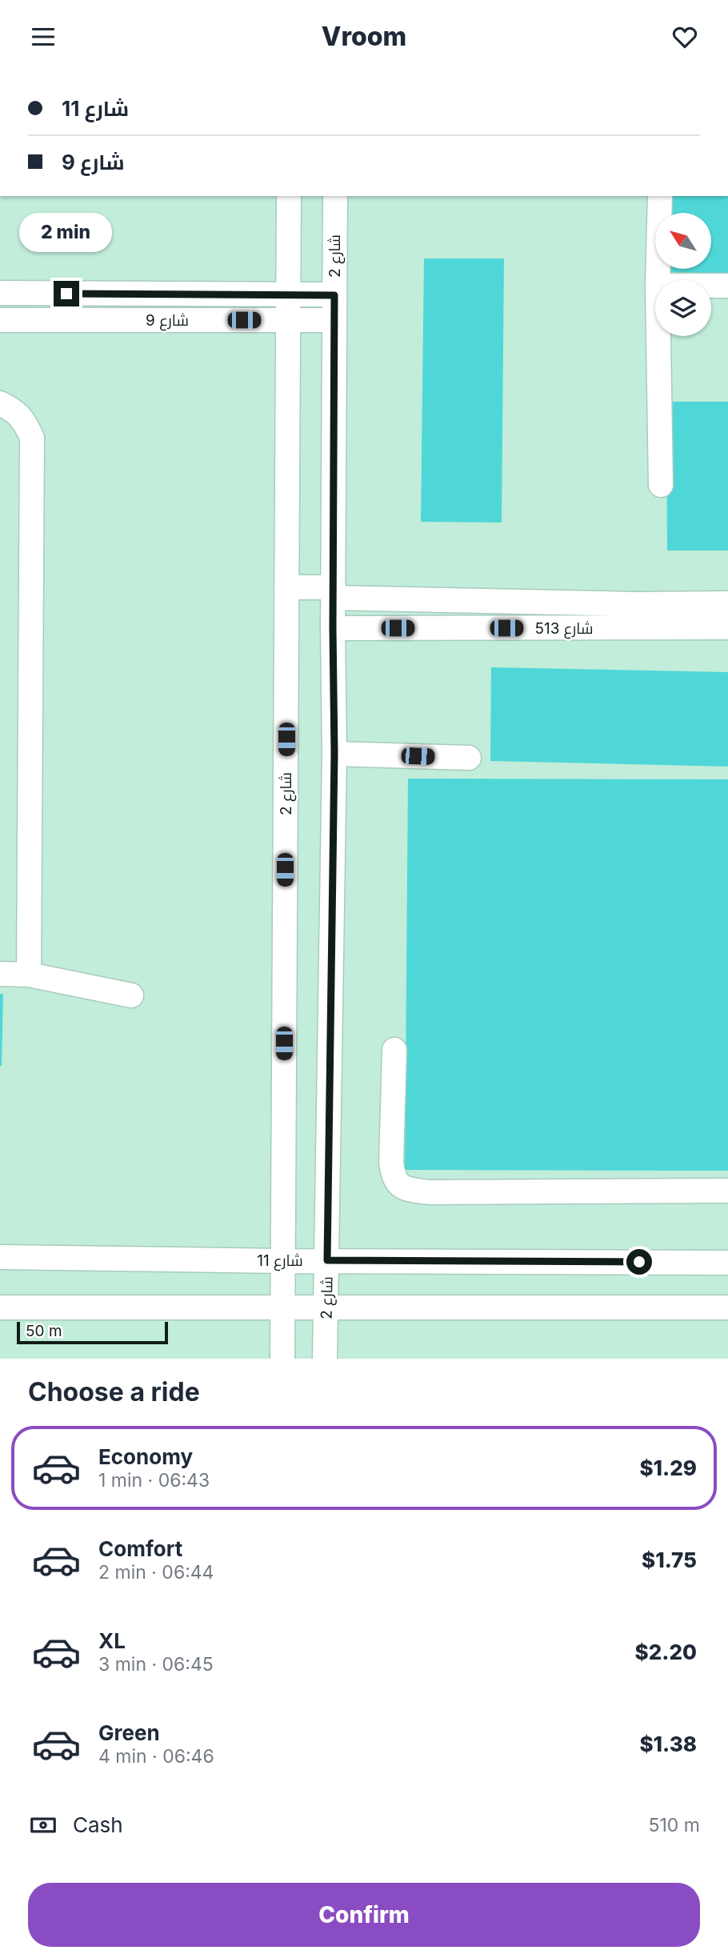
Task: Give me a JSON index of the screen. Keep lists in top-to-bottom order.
{
  "streets": {
    "street": [
      "شارع 2",
      "شارع 9",
      "شارع 513",
      "شارع 11"
    ]
  },
  "crossings": [
    ["شارع 2", "شارع 9"],
    ["شارع 2", "شارع 513"],
    ["شارع 2", "شارع 11"]
  ],
  "scale_bar": "50 m",
  "north": "top left",
  "page": {
    "header": "Vroom",
    "banner": ["شارع 11", "شارع 9"],
    "bubble": "2 min",
    "scale": "50 m",
    "heading": "Choose a ride",
    "list": [
      {
        "name": "Economy",
        "note": "1 min · 06:43",
        "value": "$1.29"
      },
      {
        "name": "Comfort",
        "note": "2 min · 06:44",
        "value": "$1.75"
      },
      {
        "name": "XL",
        "note": "3 min · 06:45",
        "value": "$2.20"
      },
      {
        "name": "Green",
        "note": "4 min · 06:46",
        "value": "$1.38"
      }
    ],
    "pay": ["Cash", "510 m"],
    "buttons": "Confirm"
  }
}
